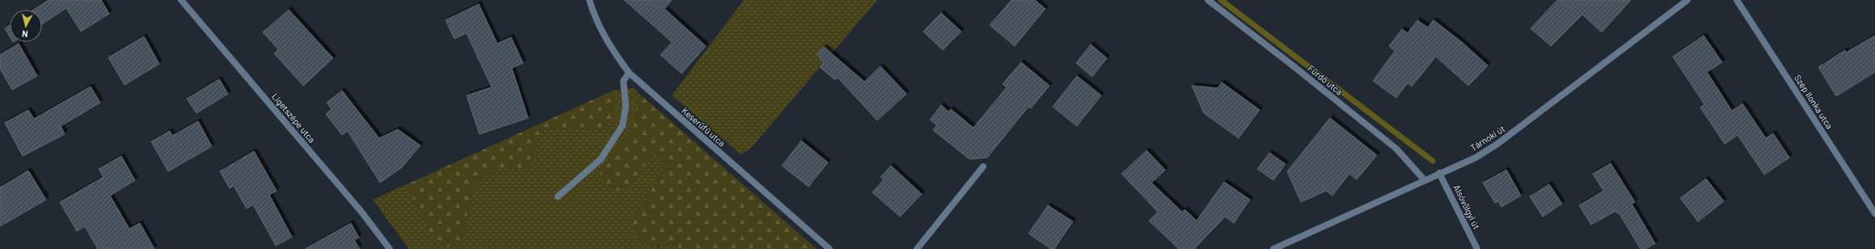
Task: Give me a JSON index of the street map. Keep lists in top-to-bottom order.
{
  "streets": {
    "street": [
      "Fürdő utca",
      "Szép Ilonka utca",
      "Ligetszépe utca",
      "Keserűfű utca",
      "Tárnoki út",
      "Alsóvölgyi út"
    ]
  },
  "crossings": [
    ["Fürdő utca", "Tárnoki út"],
    ["Tárnoki út", "Alsóvölgyi út"]
  ],
  "north": "bottom"
}
